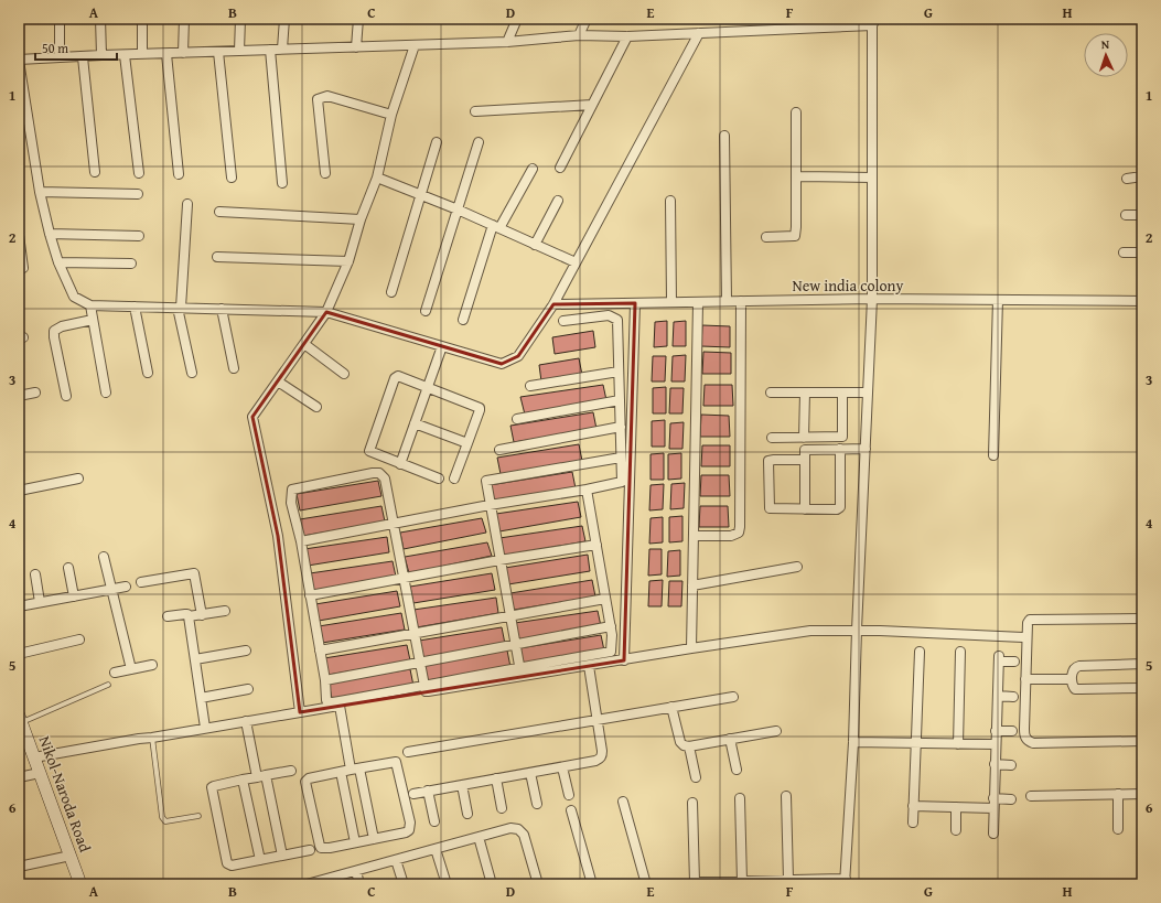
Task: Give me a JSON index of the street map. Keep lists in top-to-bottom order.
{
  "streets": {
    "main road": ["Nikol-Naroda Road"],
    "street": ["New india colony"]
  },
  "scale_bar": "50 m",
  "north": "top",
  "grid": {
    "columns": [
      "A",
      "B",
      "C",
      "D",
      "E",
      "F",
      "G",
      "H"
    ],
    "rows": [
      "1",
      "2",
      "3",
      "4",
      "5",
      "6"
    ]
  }
}
